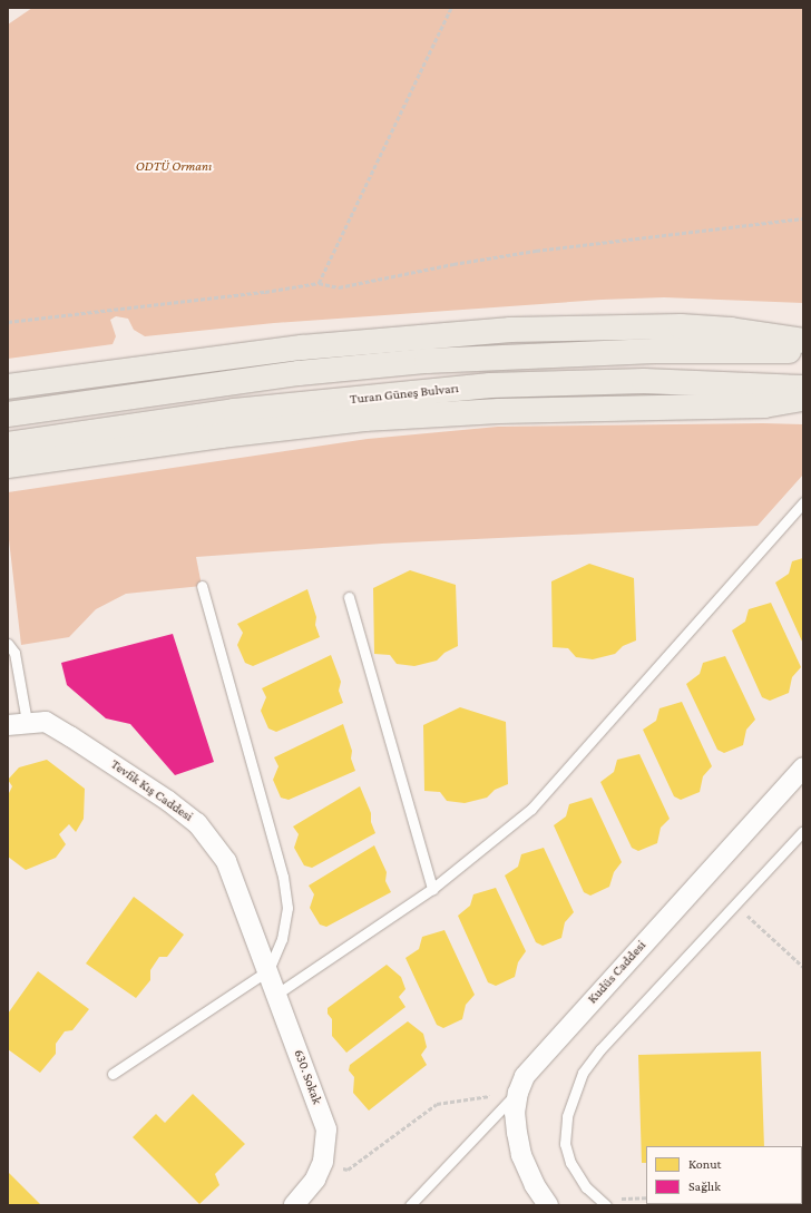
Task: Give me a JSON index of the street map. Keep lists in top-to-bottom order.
{
  "streets": {
    "main road": ["Turan Güneş Bulvarı"],
    "street": ["Tevfik Kış Caddesi", "Kudüs Caddesi", "630. Sokak"]
  },
  "crossings": [
    ["Tevfik Kış Caddesi", "630. Sokak"]
  ],
  "parks": ["ODTÜ Ormanı"],
  "legend": ["Konut", "Sağlık"]
}
